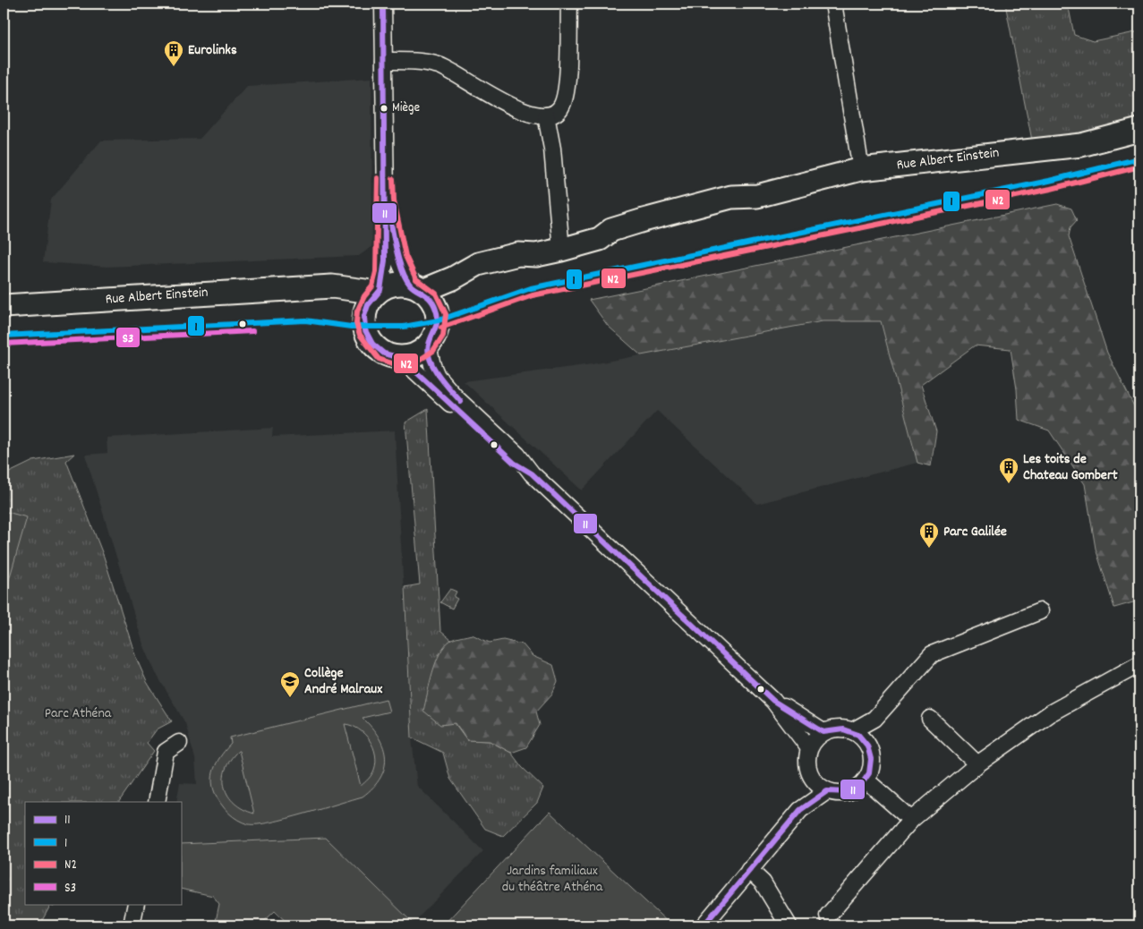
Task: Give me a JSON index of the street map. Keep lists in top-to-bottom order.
{
  "streets": {
    "street": ["Rue Albert Einstein"]
  },
  "parks": ["Parc Athéna", "Jardins familiaux du théâtre Athéna"],
  "places": {
    "building": ["Eurolinks", "Les toits de Chateau Gombert", "Parc Galilée"],
    "other": ["Miège"],
    "school or university": ["Collège André Malraux"]
  },
  "lines": [
    "transit line 11",
    "transit line 1",
    "transit line N2",
    "transit line S3"
  ],
  "legend": [
    "11",
    "1",
    "N2",
    "S3"
  ]
}
